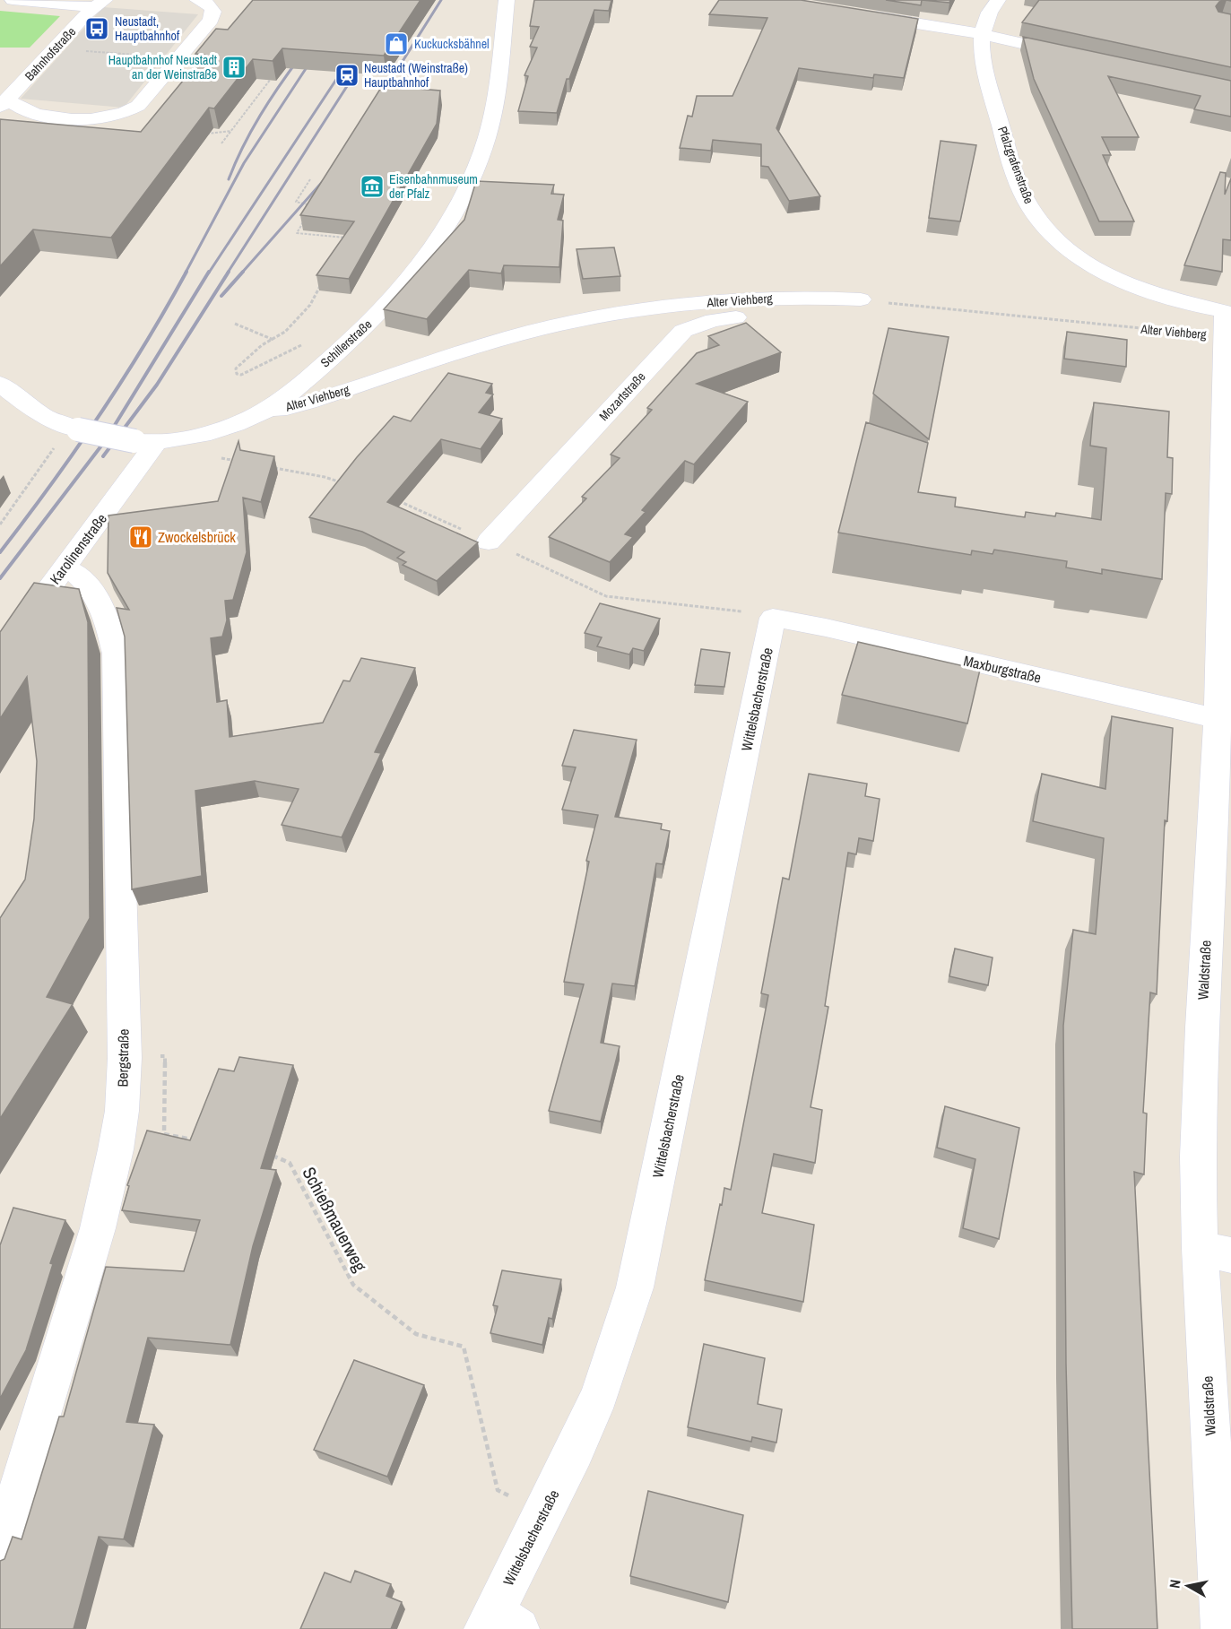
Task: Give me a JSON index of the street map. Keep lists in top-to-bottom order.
{
  "streets": {
    "street": [
      "Bahnhofstraße",
      "Pfalzgrafenstraße",
      "Alter Viehberg",
      "Schillerstraße",
      "Mozartstraße",
      "Karolinenstraße",
      "Maxburgstraße",
      "Wittelsbacherstraße",
      "Waldstraße",
      "Bergstraße"
    ],
    "path": ["Schießmauerweg"]
  },
  "crossings": [
    ["Pfalzgrafenstraße", "Waldstraße"],
    ["Alter Viehberg", "Schillerstraße"],
    ["Alter Viehberg", "Mozartstraße"],
    ["Alter Viehberg", "Waldstraße"],
    ["Schillerstraße", "Karolinenstraße"],
    ["Karolinenstraße", "Bergstraße"],
    ["Maxburgstraße", "Wittelsbacherstraße"],
    ["Maxburgstraße", "Waldstraße"]
  ],
  "places": {
    "bus stop": ["Neustadt, Hauptbahnhof"],
    "shop": ["Kuckucksbähnel"],
    "building": ["Hauptbahnhof Neustadt an der Weinstraße"],
    "station": ["Neustadt (Weinstraße) Hauptbahnhof"],
    "museum": ["Eisenbahnmuseum der Pfalz"],
    "restaurant": ["Zwockelsbrück"]
  },
  "north": "left"
}
